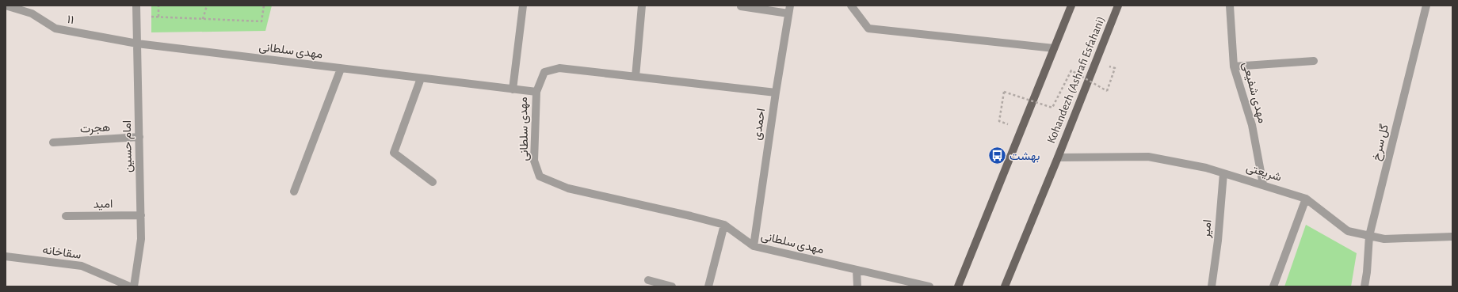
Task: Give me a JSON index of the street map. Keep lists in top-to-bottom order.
{
  "streets": {
    "main road": ["Kohandezh (Ashrafi Esfahani)"],
    "street": [
      "۱۱",
      "مهدی سلطانی",
      "مهدی شفیعی",
      "احمدی",
      "هجرت",
      "گل سرخ",
      "امام حسین",
      "شریعتی",
      "امید",
      "امیر",
      "سقاخانه"
    ]
  },
  "crossings": [
    ["۱۱", "مهدی سلطانی"],
    ["۱۱", "امام حسین"],
    ["مهدی سلطانی", "احمدی"],
    ["مهدی سلطانی", "امام حسین"],
    ["Kohandezh (Ashrafi Esfahani)", "شریعتی"],
    ["مهدی شفیعی", "شریعتی"],
    ["هجرت", "امام حسین"],
    ["گل سرخ", "شریعتی"],
    ["امام حسین", "امید"],
    ["شریعتی", "امیر"]
  ],
  "places": {
    "bus stop": ["بهشت"]
  }
}
